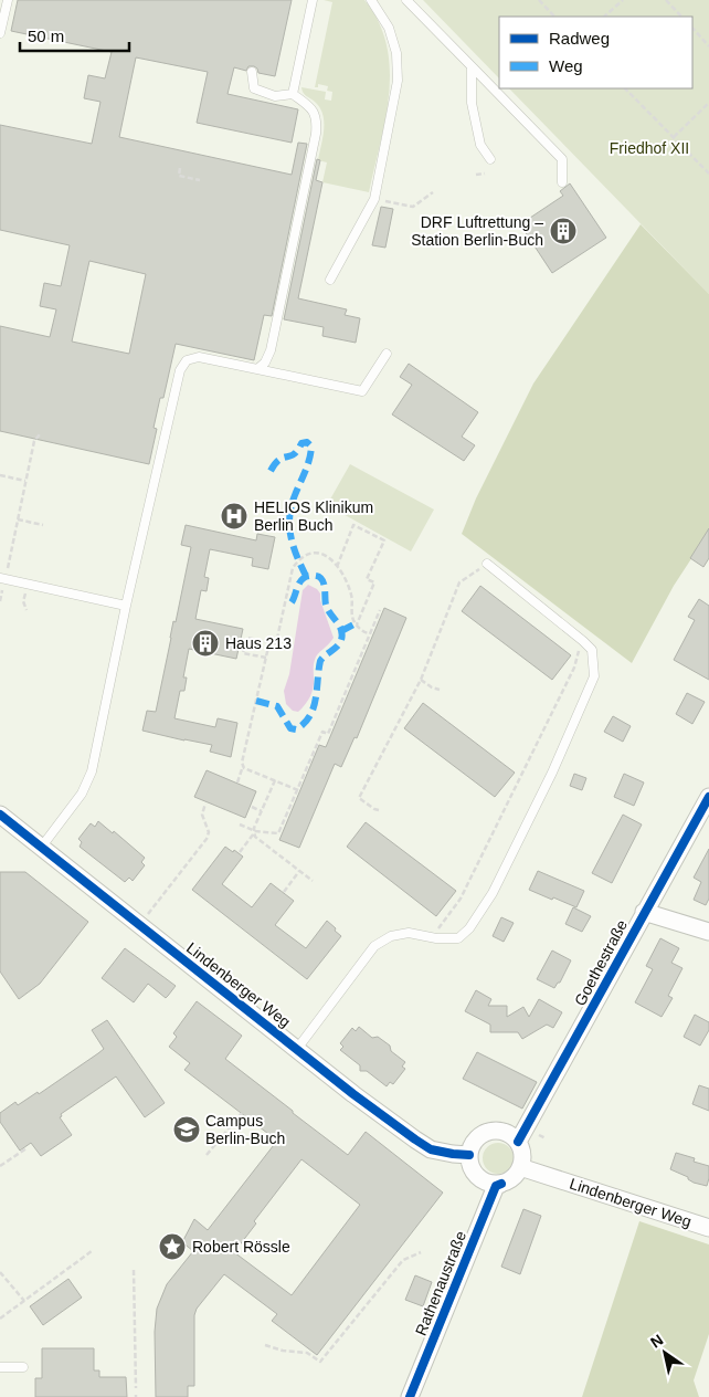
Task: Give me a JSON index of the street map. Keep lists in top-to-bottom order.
{
  "streets": {
    "street": ["Goethestraße", "Lindenberger Weg", "Rathenaustraße"]
  },
  "crossings": [
    ["Goethestraße", "Lindenberger Weg"],
    ["Goethestraße", "Rathenaustraße"],
    ["Lindenberger Weg", "Rathenaustraße"]
  ],
  "parks": ["Friedhof XII"],
  "places": {
    "building": ["DRF Luftrettung – Station Berlin-Buch", "Haus 213"],
    "hospital": ["HELIOS Klinikum Berlin Buch"],
    "school or university": ["Campus Berlin-Buch"],
    "place": ["Robert Rössle"]
  },
  "legend": ["Radweg", "Weg"],
  "scale_bar": "50 m",
  "north": "top left"
}
